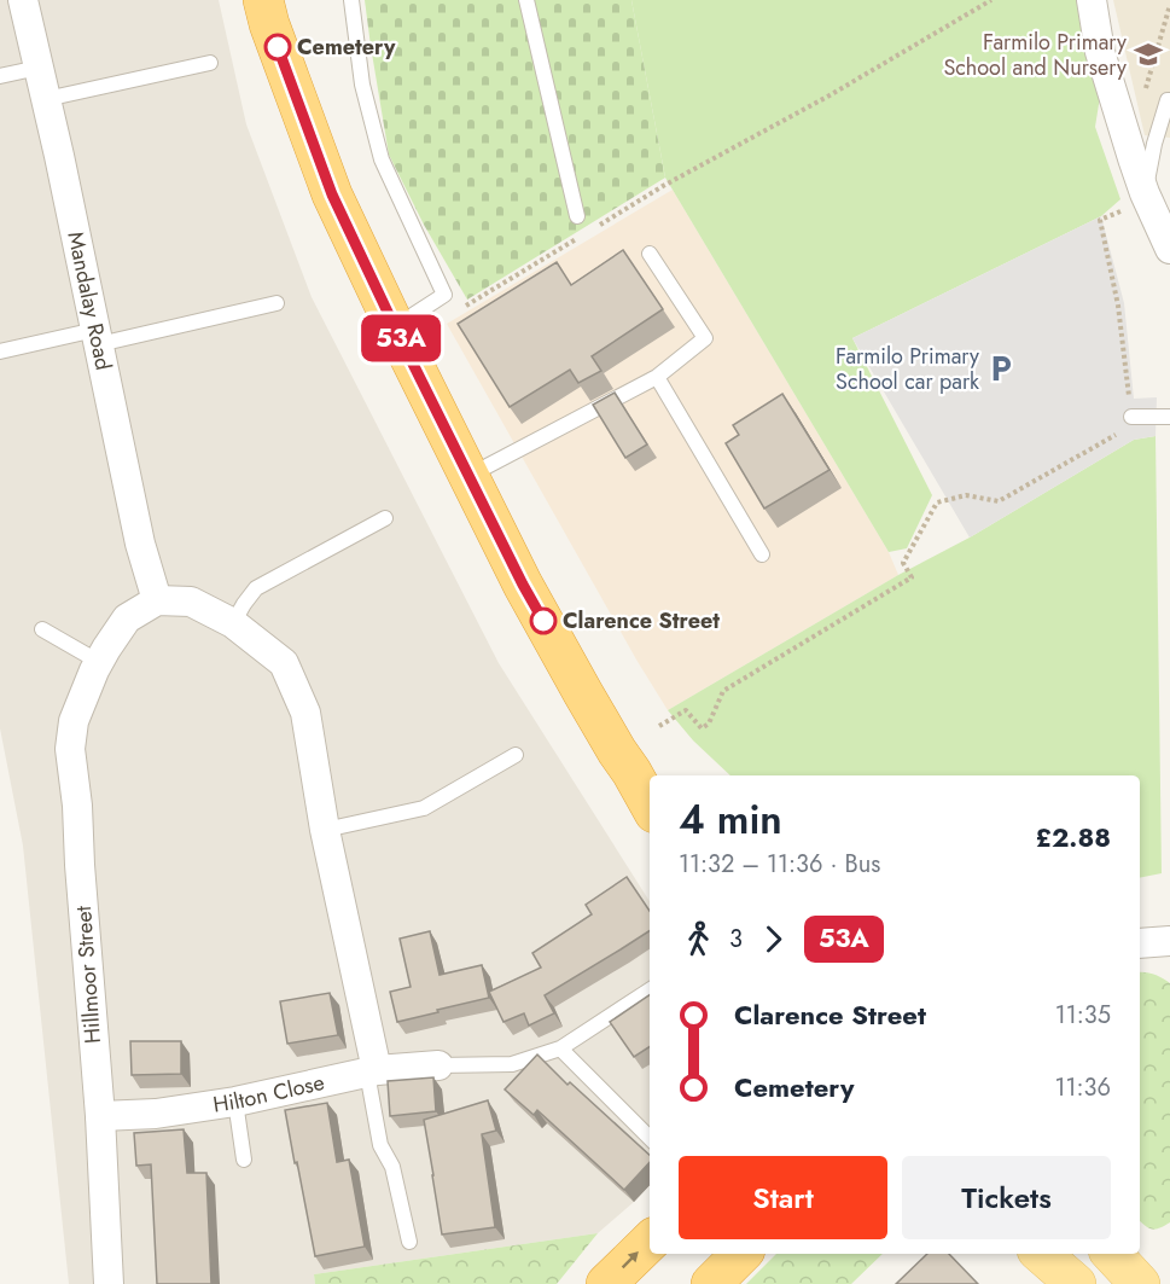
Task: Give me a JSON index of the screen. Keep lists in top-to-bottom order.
{
  "streets": {
    "street": ["Mandalay Road", "Hillmoor Street", "Hilton Close"]
  },
  "crossings": [
    ["Mandalay Road", "Hillmoor Street"],
    ["Hillmoor Street", "Hilton Close"]
  ],
  "places": {
    "other": ["Cemetery", "Clarence Street"],
    "school or university": ["Farmilo Primary School and Nursery"],
    "parking": ["Farmilo Primary School car park"]
  },
  "lines": ["bus line 53A"],
  "page": {
    "on_map": "53A",
    "heading": ["4 min", "11:32 – 11:36 · Bus", "£2.88"],
    "legs": ["3", "53A"],
    "list": [
      {
        "name": "Clarence Street",
        "value": "11:35"
      },
      {
        "name": "Cemetery",
        "value": "11:36"
      }
    ],
    "buttons": ["Start", "Tickets"]
  }
}
